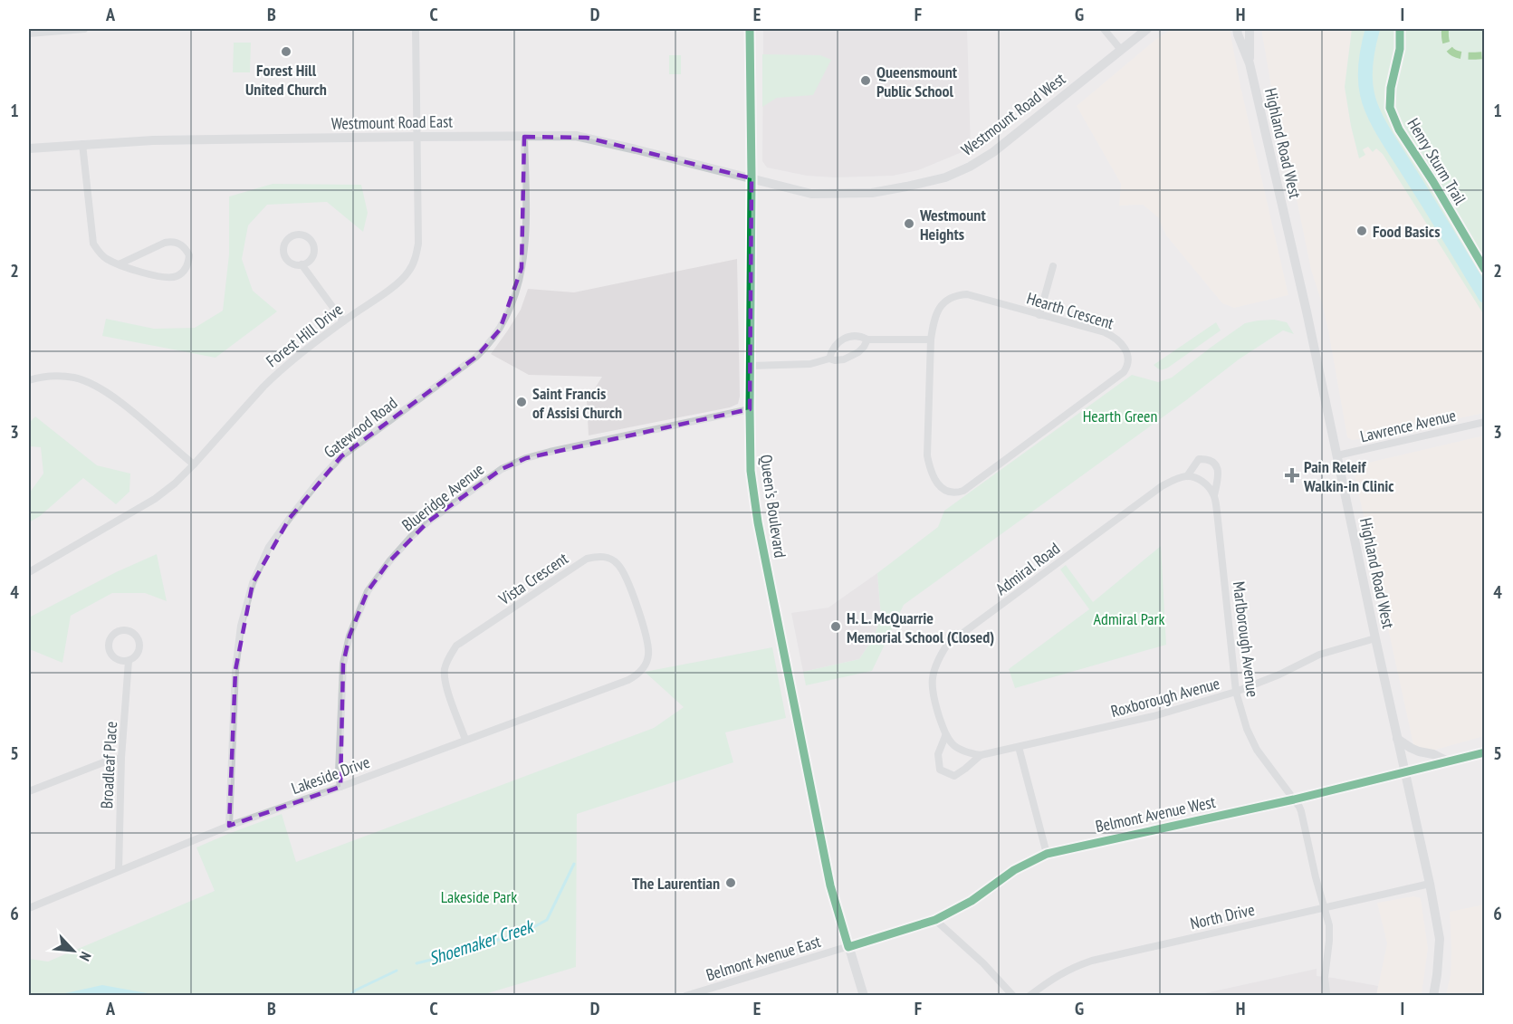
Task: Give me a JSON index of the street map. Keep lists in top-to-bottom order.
{
  "streets": {
    "main road": [
      "Westmount Road West",
      "Westmount Road East",
      "Highland Road West",
      "Queen's Boulevard",
      "Belmont Avenue West"
    ],
    "street": [
      "Hearth Crescent",
      "Forest Hill Drive",
      "Lawrence Avenue",
      "Gatewood Road",
      "Blueridge Avenue",
      "Admiral Road",
      "Vista Crescent",
      "Marlborough Avenue",
      "Roxborough Avenue",
      "Broadleaf Place",
      "Lakeside Drive",
      "North Drive",
      "Belmont Avenue East"
    ],
    "cycle path": ["Henry Sturm Trail"]
  },
  "crossings": [
    ["Westmount Road West", "Westmount Road East"],
    ["Westmount Road West", "Queen's Boulevard"],
    ["Westmount Road East", "Forest Hill Drive"],
    ["Westmount Road East", "Gatewood Road"],
    ["Westmount Road East", "Queen's Boulevard"],
    ["Highland Road West", "Lawrence Avenue"],
    ["Highland Road West", "Roxborough Avenue"],
    ["Highland Road West", "Belmont Avenue West"],
    ["Highland Road West", "North Drive"],
    ["Gatewood Road", "Lakeside Drive"],
    ["Blueridge Avenue", "Queen's Boulevard"],
    ["Blueridge Avenue", "Lakeside Drive"],
    ["Queen's Boulevard", "Belmont Avenue West"],
    ["Queen's Boulevard", "Belmont Avenue East"],
    ["Admiral Road", "Marlborough Avenue"],
    ["Vista Crescent", "Lakeside Drive"],
    ["Marlborough Avenue", "Roxborough Avenue"],
    ["Marlborough Avenue", "Belmont Avenue West"],
    ["Marlborough Avenue", "North Drive"],
    ["Broadleaf Place", "Lakeside Drive"],
    ["Belmont Avenue West", "Belmont Avenue East"]
  ],
  "water": ["Shoemaker Creek"],
  "parks": ["Hearth Green", "Admiral Park", "Lakeside Park"],
  "places": {
    "other": [
      "Forest Hill United Church",
      "Queensmount Public School",
      "Westmount Heights",
      "Food Basics",
      "Saint Francis of Assisi Church",
      "H. L. McQuarrie Memorial School (Closed)",
      "The Laurentian"
    ],
    "health": ["Pain Releif Walkin-in Clinic"]
  },
  "north": "bottom right",
  "grid": {
    "columns": [
      "A",
      "B",
      "C",
      "D",
      "E",
      "F",
      "G",
      "H",
      "I"
    ],
    "rows": [
      "1",
      "2",
      "3",
      "4",
      "5",
      "6"
    ]
  }
}
